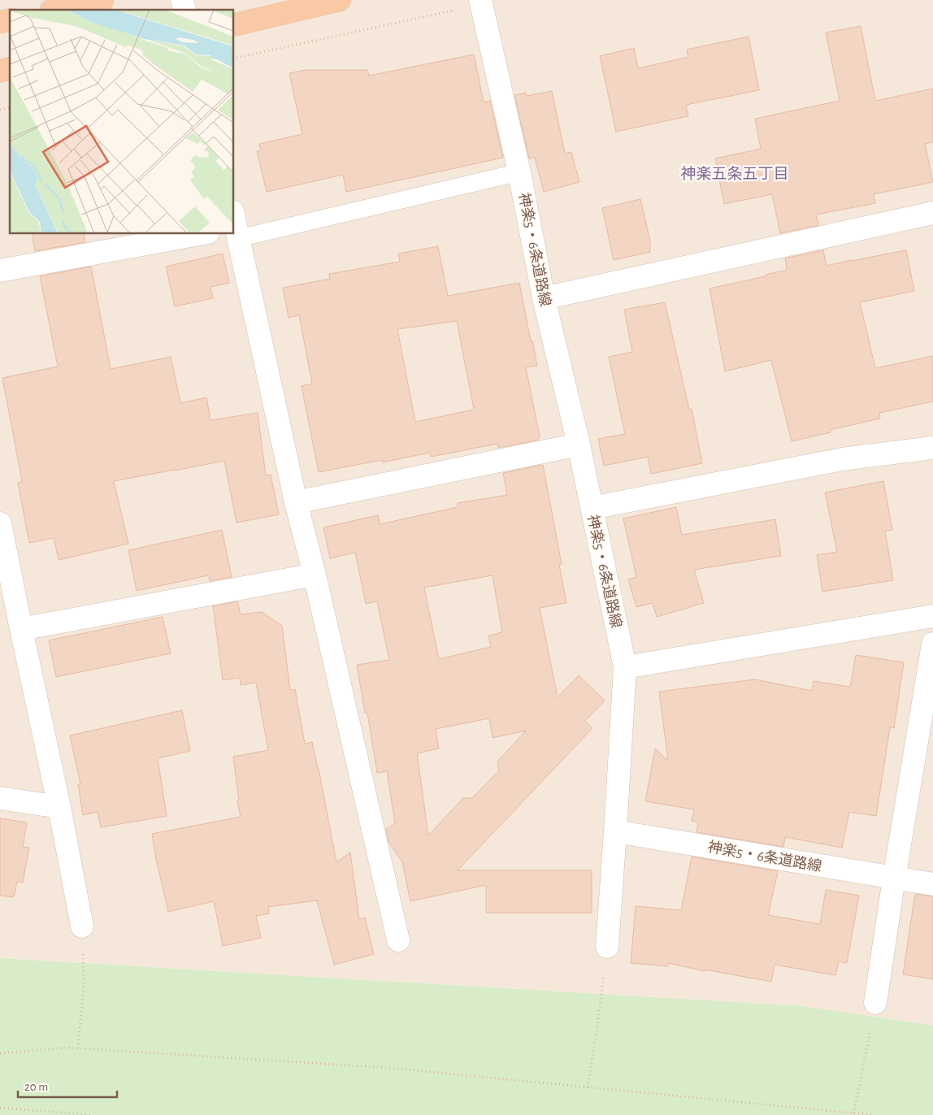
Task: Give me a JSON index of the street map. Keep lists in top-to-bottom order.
{
  "streets": {
    "street": ["神楽5・6条道路線"]
  },
  "districts": ["神楽五条五丁目"],
  "scale_bar": "20 m"
}
